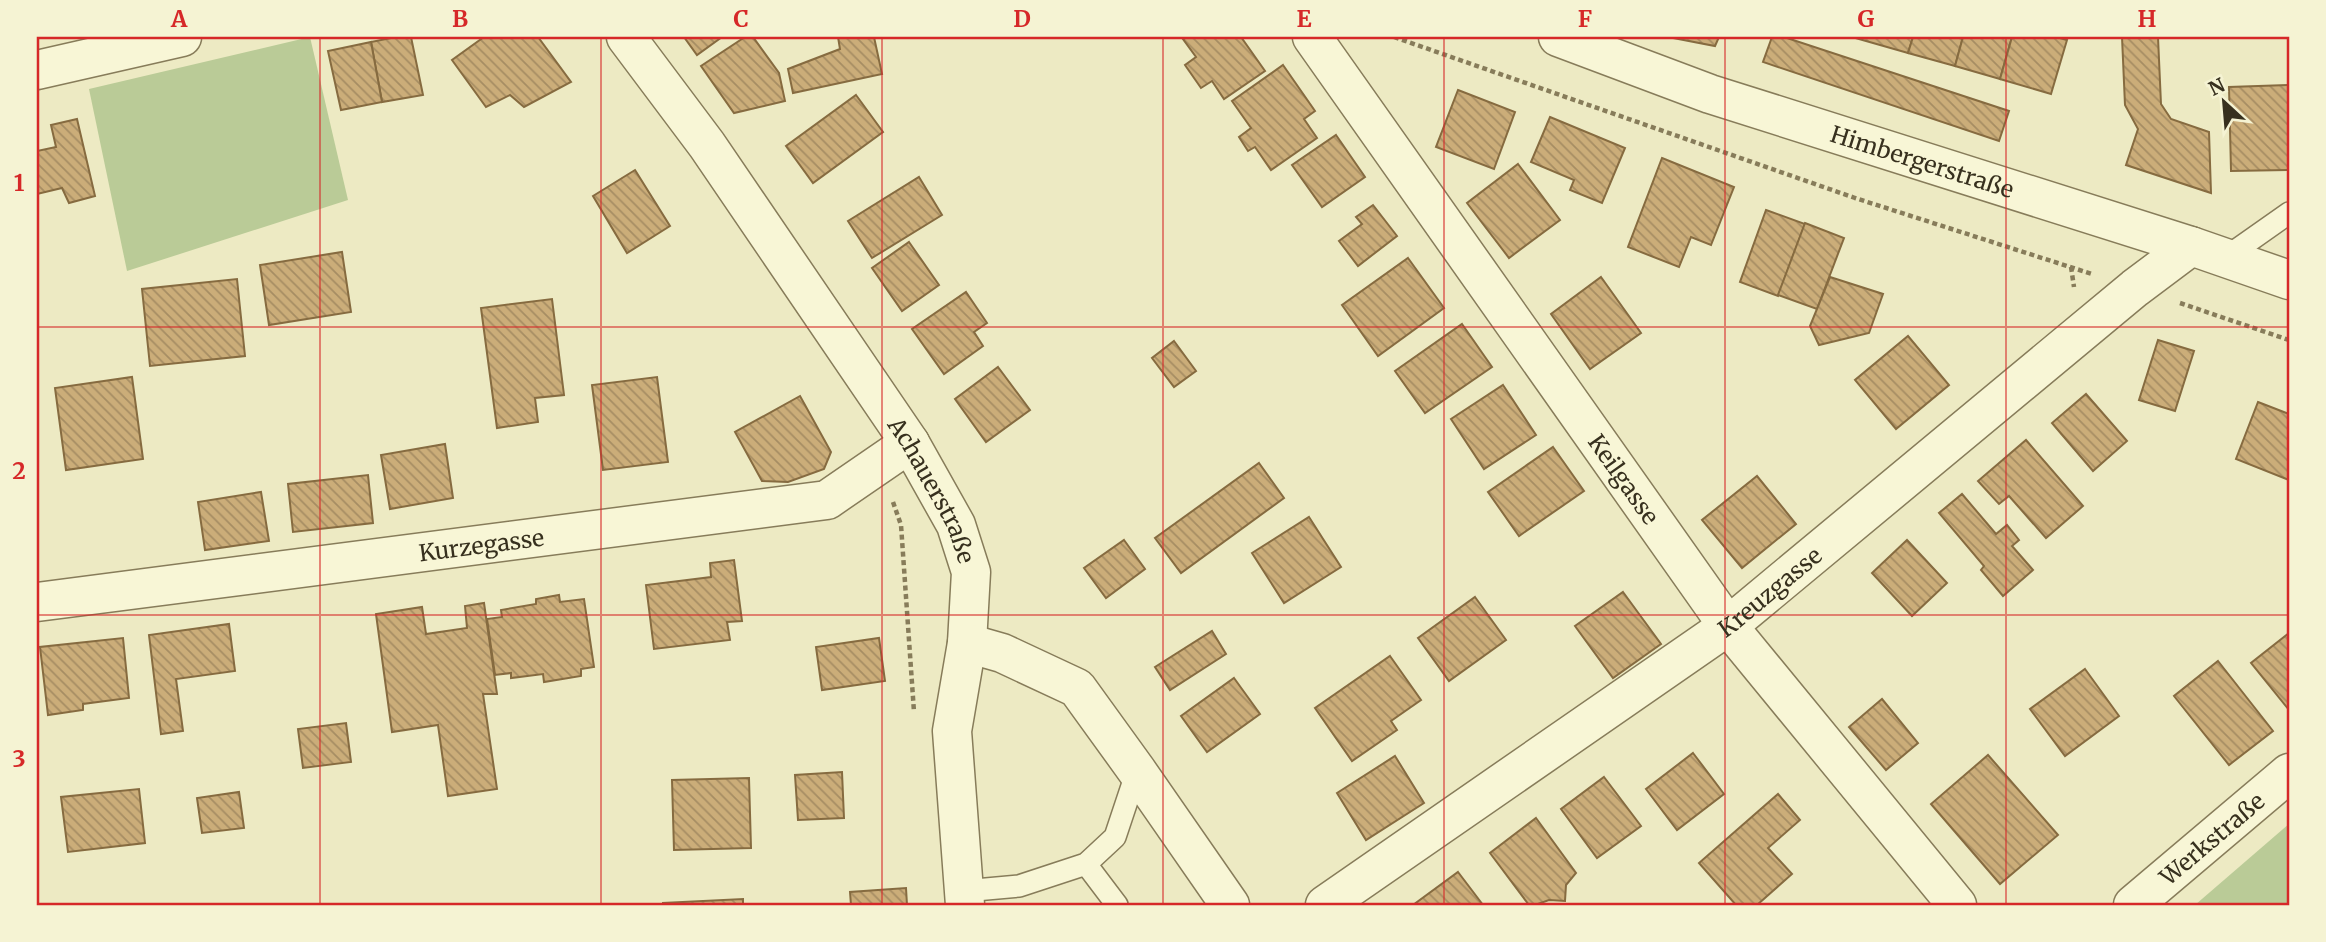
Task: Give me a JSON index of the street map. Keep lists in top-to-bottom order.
{
  "streets": {
    "street": [
      "Himbergerstraße",
      "Keilgasse",
      "Achauerstraße",
      "Kurzegasse",
      "Kreuzgasse",
      "Werkstraße"
    ]
  },
  "crossings": [
    ["Himbergerstraße", "Kreuzgasse"],
    ["Keilgasse", "Kreuzgasse"],
    ["Achauerstraße", "Kurzegasse"]
  ],
  "north": "top left",
  "grid": {
    "columns": [
      "A",
      "B",
      "C",
      "D",
      "E",
      "F",
      "G",
      "H"
    ],
    "rows": ["1", "2", "3"]
  }
}
